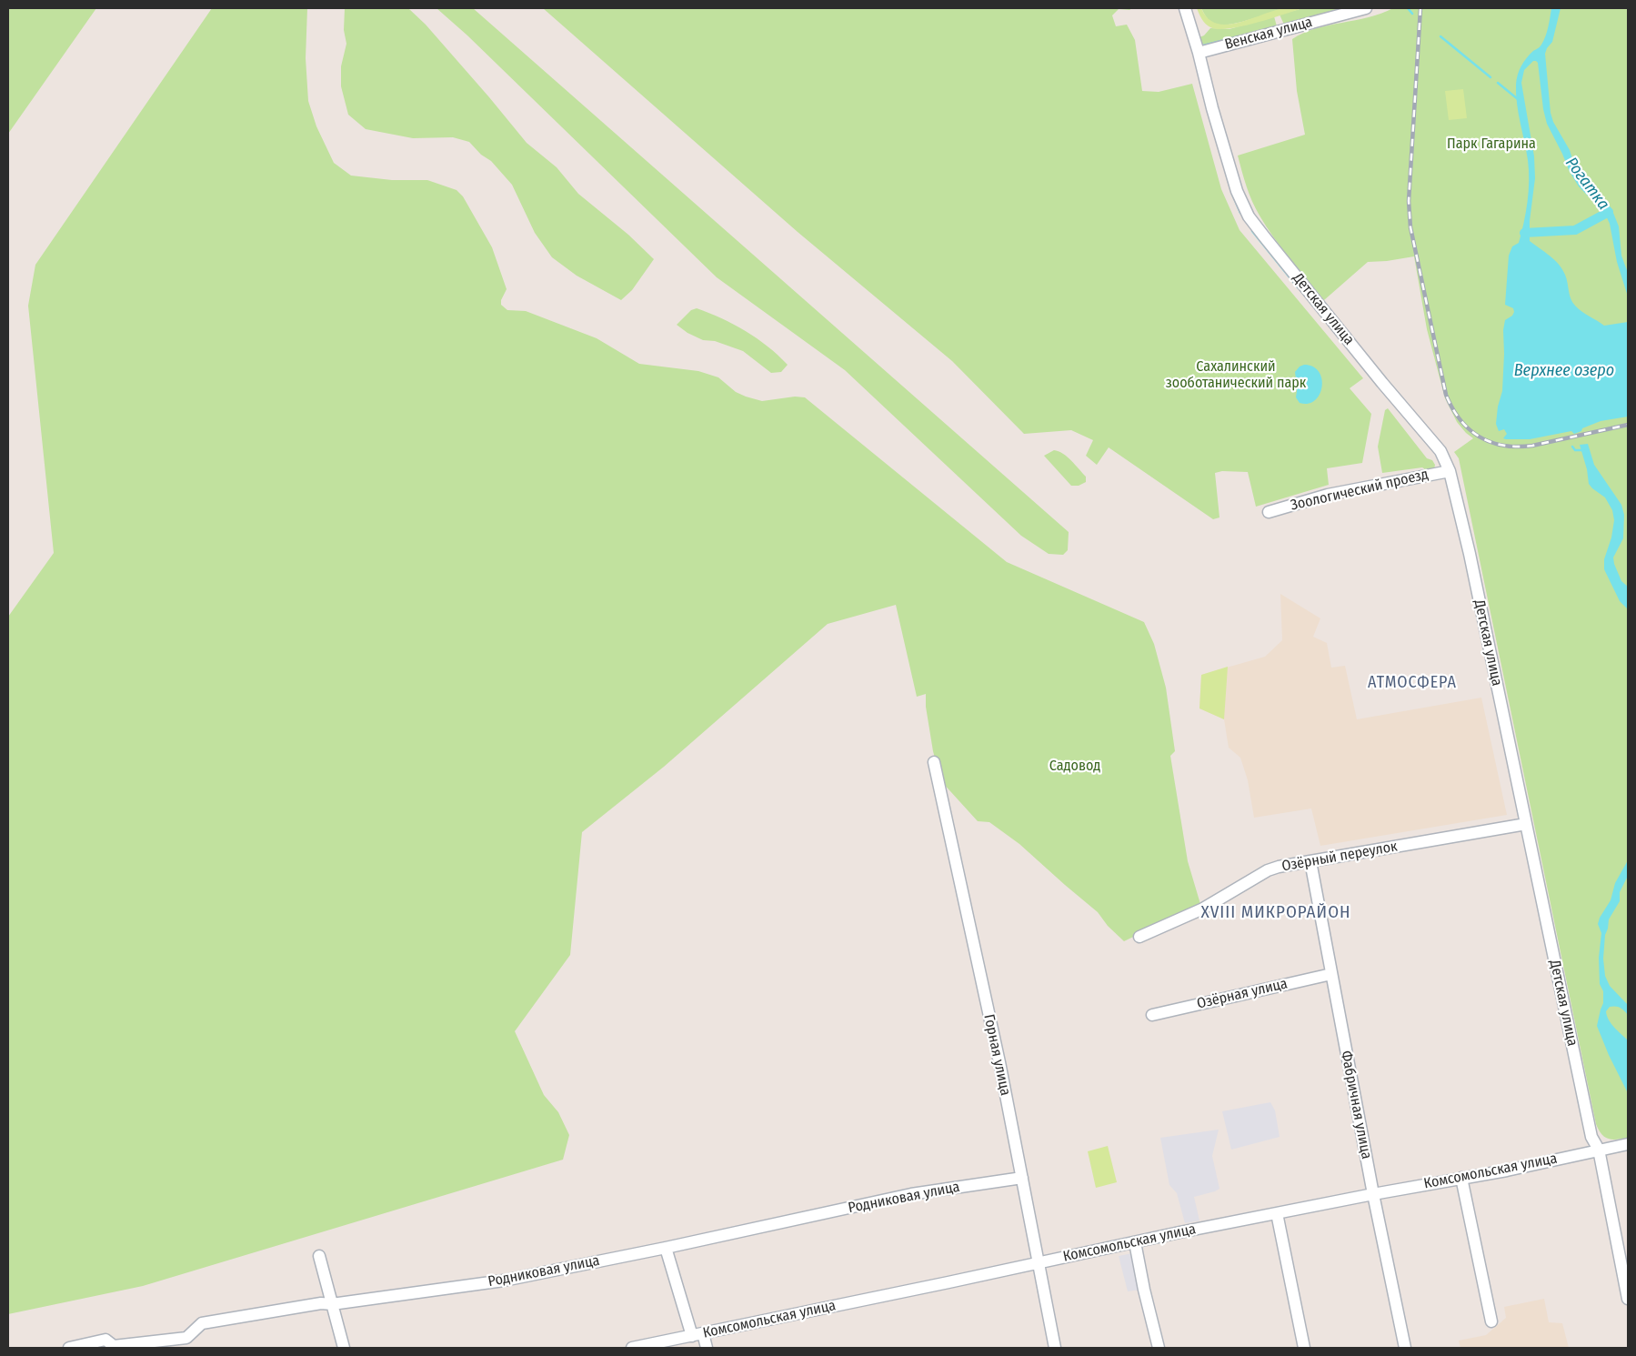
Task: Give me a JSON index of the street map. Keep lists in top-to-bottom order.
{
  "streets": {
    "street": [
      "Венская улица",
      "Детская улица",
      "Зоологический проезд",
      "Озёрный переулок",
      "Озёрная улица",
      "Горная улица",
      "Фабричная улица",
      "Комсомольская улица",
      "Родниковая улица"
    ]
  },
  "crossings": [
    ["Венская улица", "Детская улица"],
    ["Детская улица", "Зоологический проезд"],
    ["Детская улица", "Озёрный переулок"],
    ["Детская улица", "Комсомольская улица"],
    ["Озёрный переулок", "Фабричная улица"],
    ["Озёрная улица", "Фабричная улица"],
    ["Горная улица", "Комсомольская улица"],
    ["Горная улица", "Родниковая улица"],
    ["Фабричная улица", "Комсомольская улица"]
  ],
  "districts": ["АТМОСФЕРА", "XVIII МИКРОРАЙОН"],
  "water": ["Рогатка", "Верхнее озеро"],
  "parks": ["Парк Гагарина", "Сахалинский зооботанический парк", "Садовод"]
}
